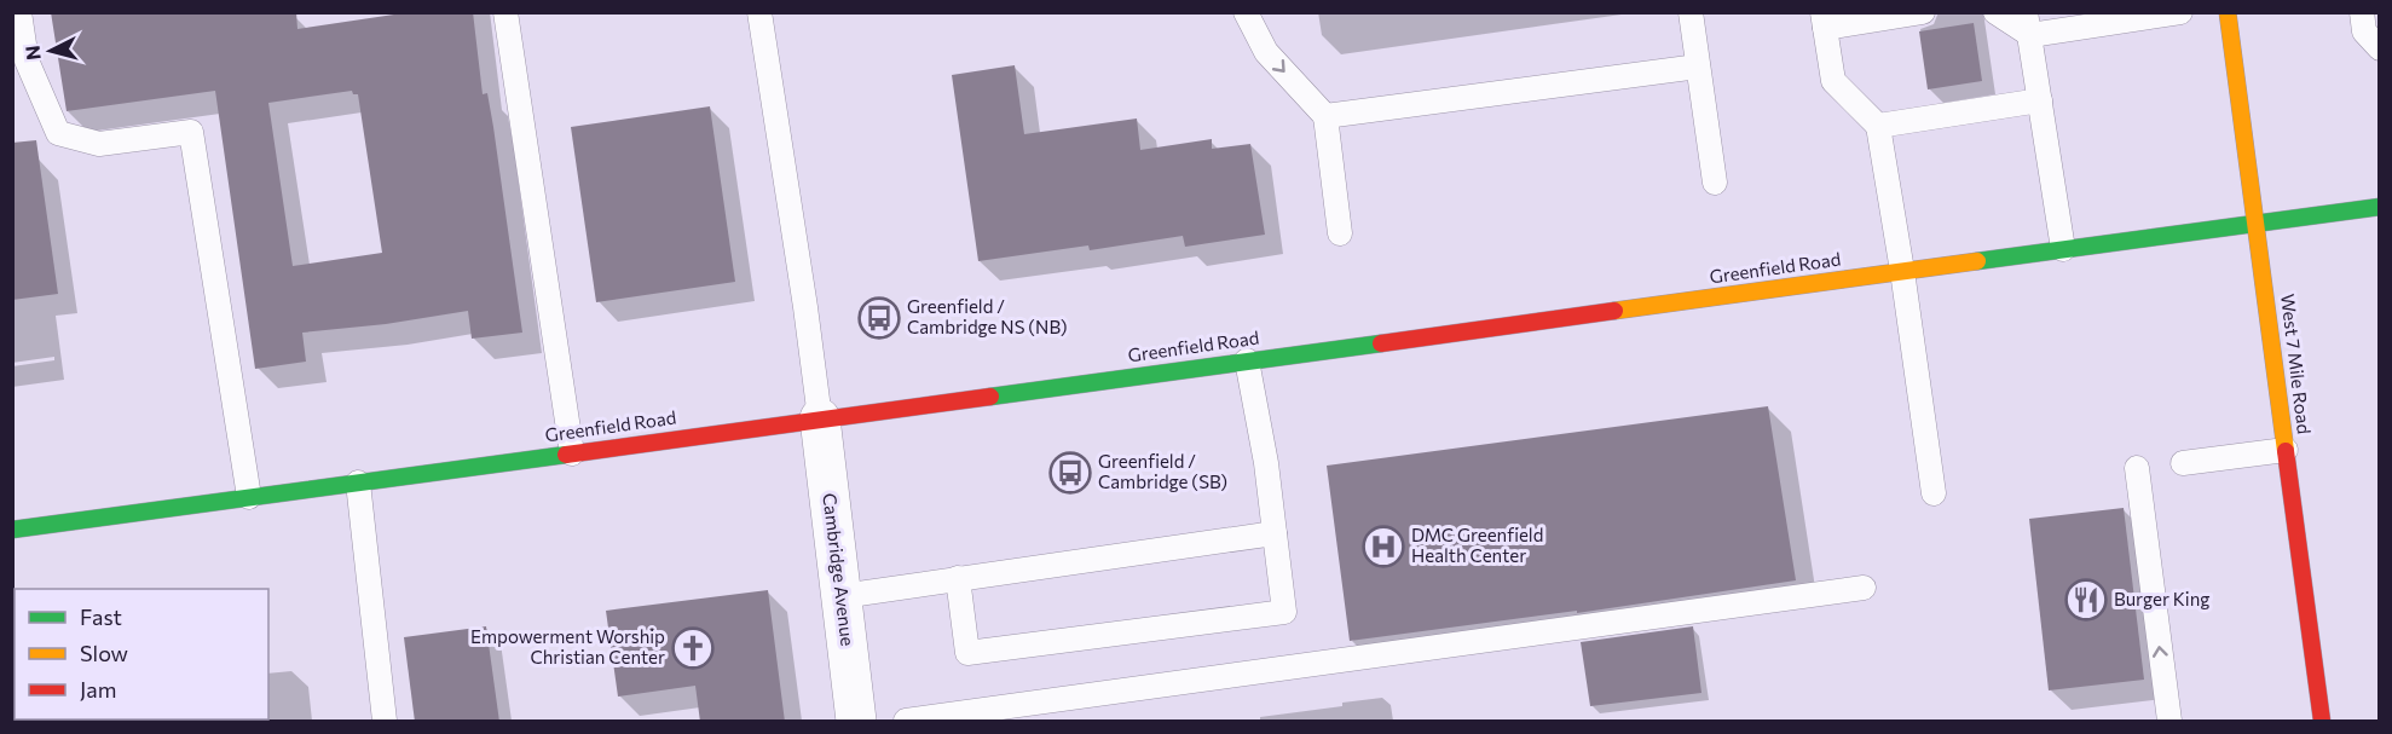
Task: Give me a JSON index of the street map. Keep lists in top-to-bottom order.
{
  "streets": {
    "main road": ["Greenfield Road", "West 7 Mile Road"],
    "street": ["Cambridge Avenue"]
  },
  "crossings": [
    ["Greenfield Road", "West 7 Mile Road"],
    ["Greenfield Road", "Cambridge Avenue"]
  ],
  "places": {
    "bus stop": ["Greenfield / Cambridge NS (NB)", "Greenfield / Cambridge (SB)"],
    "hospital": ["DMC Greenfield Health Center"],
    "restaurant": ["Burger King"],
    "church": ["Empowerment Worship Christian Center"]
  },
  "legend": ["Fast", "Slow", "Jam"],
  "north": "left"
}
